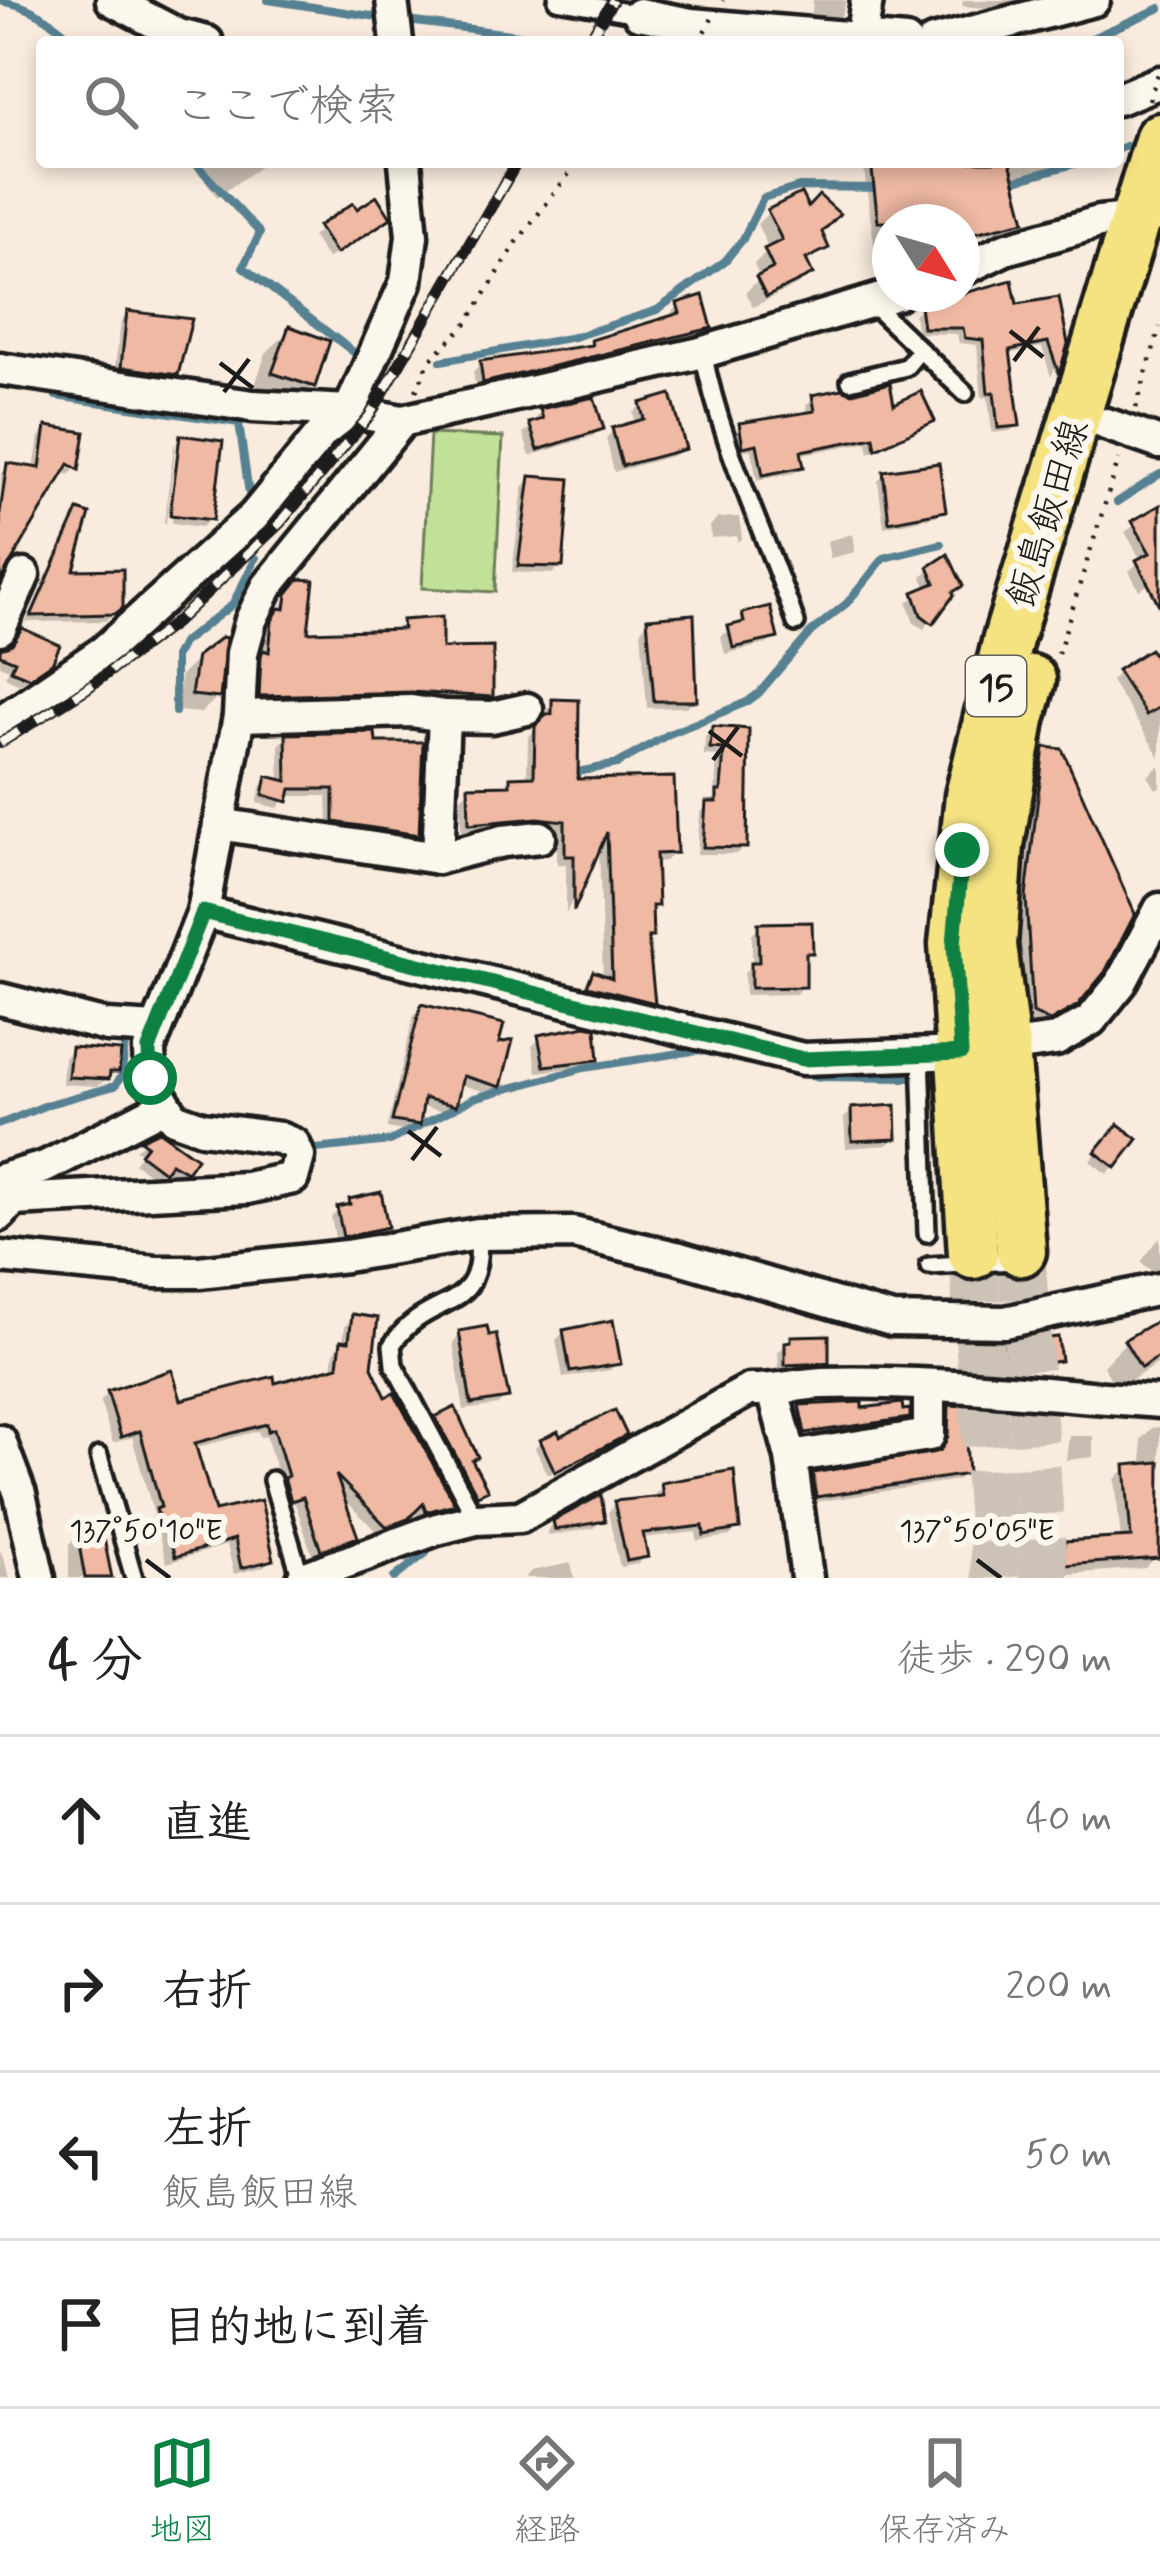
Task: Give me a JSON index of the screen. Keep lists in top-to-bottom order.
{
  "streets": {
    "main road": ["飯島飯田線", "15"]
  },
  "north": "bottom right",
  "page": {
    "search": "ここで検索",
    "heading": ["4 分", "徒歩 · 290 m"],
    "list": [
      ["直進", "40 m"],
      ["右折", "200 m"],
      ["左折", "飯島飯田線", "50 m"],
      "目的地に到着"
    ],
    "nav": ["地図", "経路", "保存済み"]
  },
  "coordinates": ["137°50'10\"E", "137°50'05\"E"]
}
